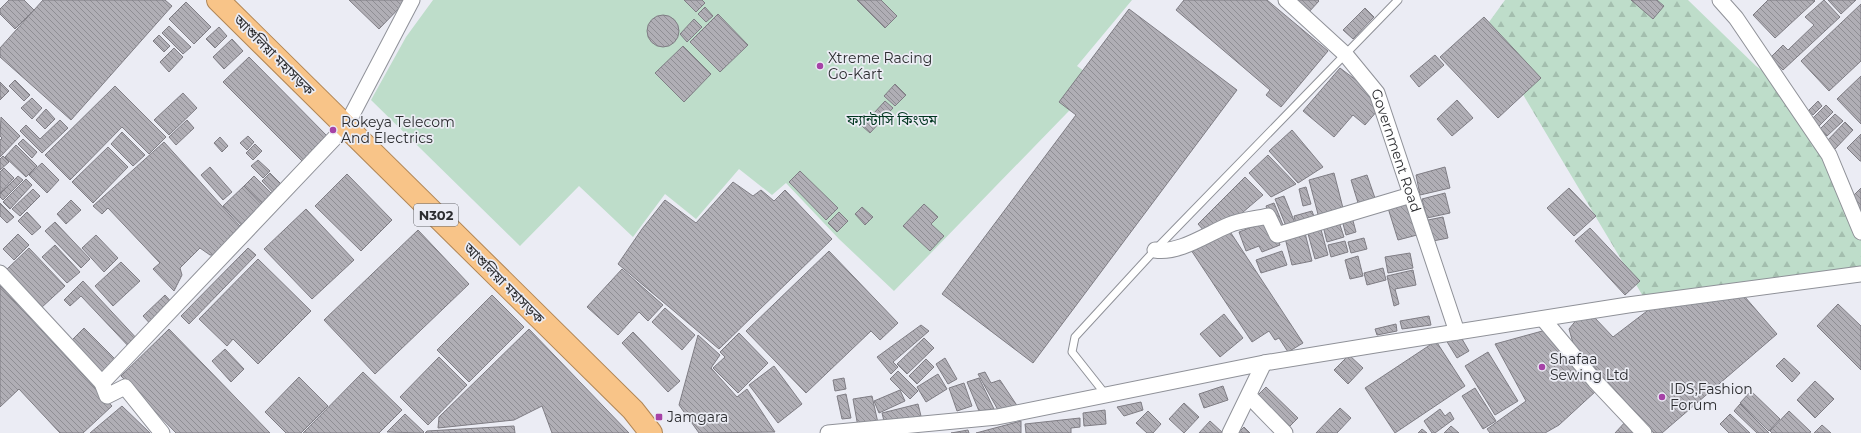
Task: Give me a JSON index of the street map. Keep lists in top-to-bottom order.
{
  "streets": {
    "highway": ["আশুলিয়া মহাসড়ক", "N302"],
    "street": ["Government Road"]
  },
  "parks": ["ফ্যান্টাসি কিংডম"],
  "places": {
    "other": [
      "Xtreme Racing Go-Kart",
      "Rokeya Telecom And Electrics",
      "Shafaa Sewing Ltd",
      "IDS,Fashion Forum"
    ],
    "transit": ["Jamgara"]
  }
}
